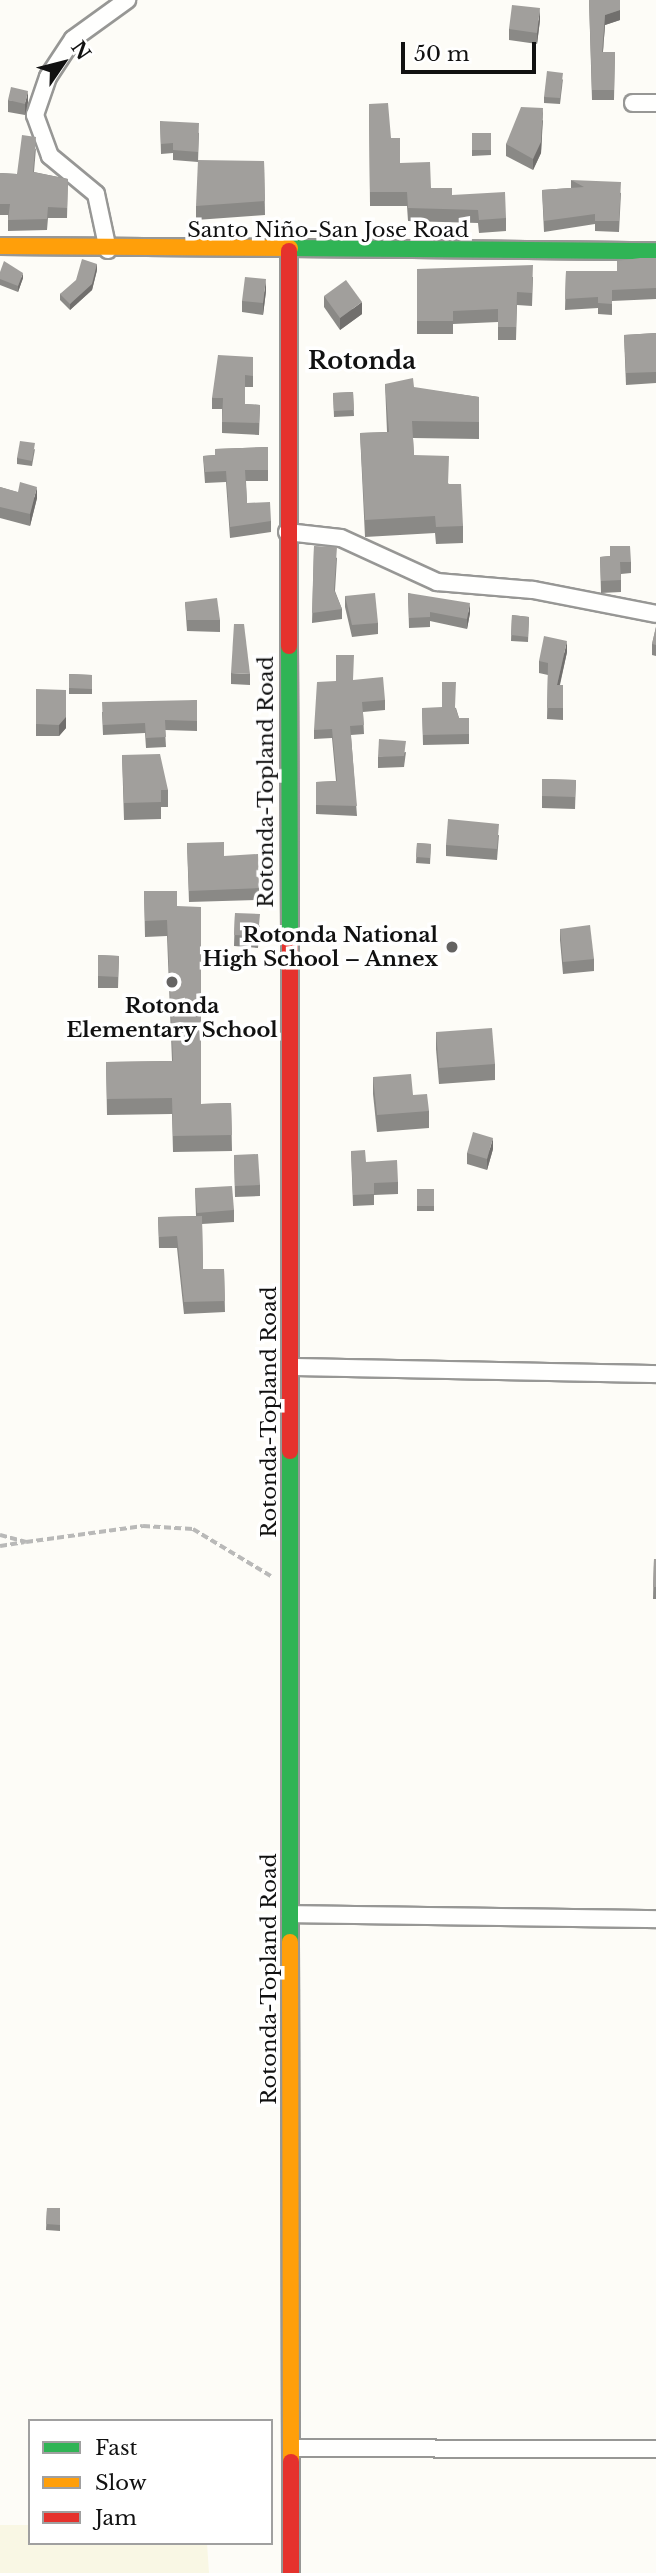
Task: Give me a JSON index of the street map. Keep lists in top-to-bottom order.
{
  "streets": {
    "main road": ["Santo Niño-San Jose Road", "Rotonda-Topland Road"]
  },
  "crossings": [
    ["Santo Niño-San Jose Road", "Rotonda-Topland Road"]
  ],
  "districts": ["Rotonda"],
  "places": ["Rotonda National High School – Annex", "Rotonda Elementary School"],
  "legend": ["Fast", "Slow", "Jam"],
  "scale_bar": "50 m",
  "north": "top right"
}
